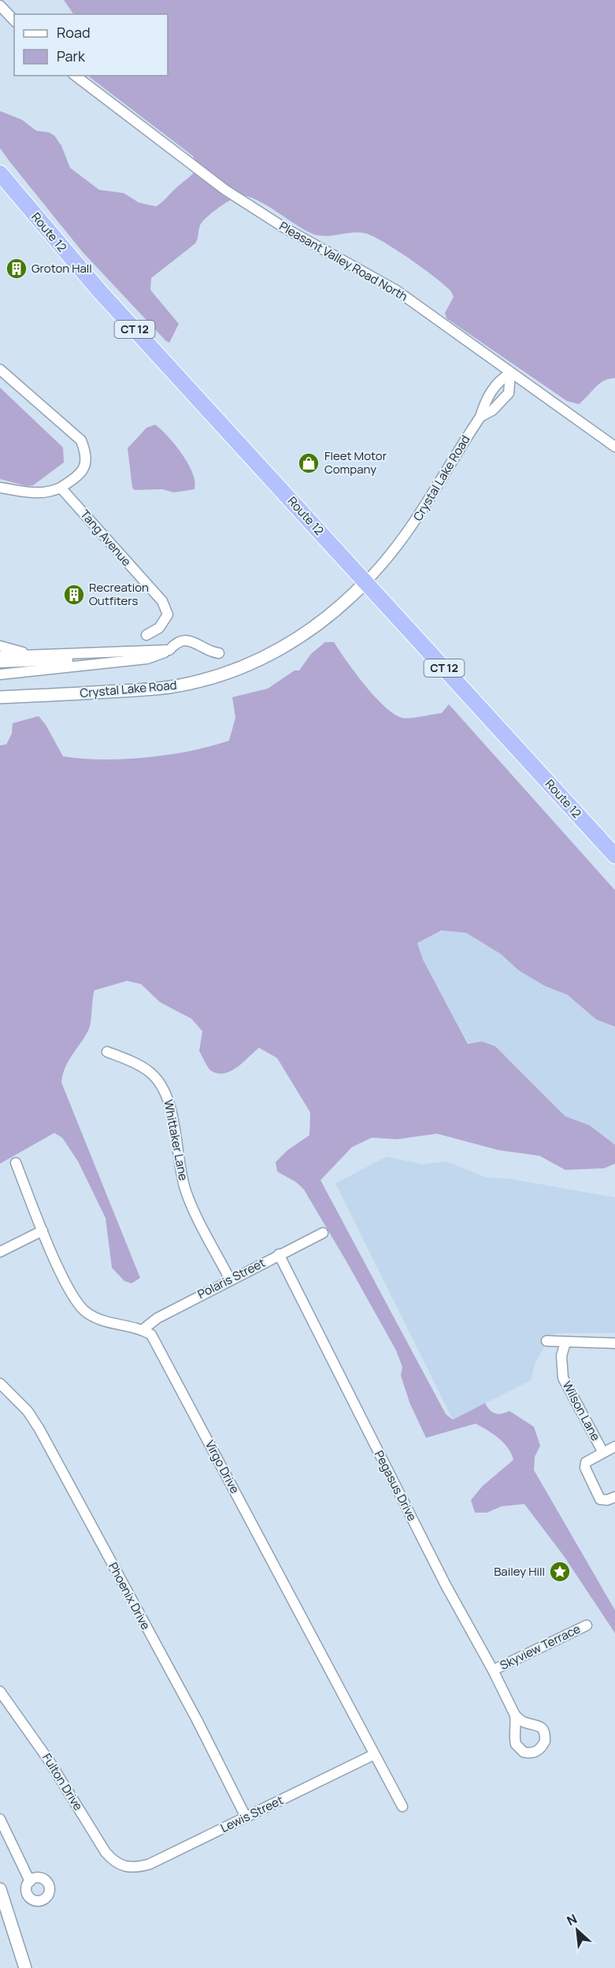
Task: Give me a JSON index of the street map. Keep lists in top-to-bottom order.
{
  "streets": {
    "highway": ["Route 12", "CT 12"],
    "street": [
      "Pleasant Valley Road North",
      "Crystal Lake Road",
      "Tang Avenue",
      "Whittaker Lane",
      "Polaris Street",
      "Wilson Lane",
      "Virgo Drive",
      "Pegasus Drive",
      "Phoenix Drive",
      "Skyview Terrace",
      "Fulton Drive",
      "Lewis Street"
    ]
  },
  "crossings": [
    ["Route 12", "Crystal Lake Road"],
    ["Pleasant Valley Road North", "Crystal Lake Road"],
    ["Whittaker Lane", "Polaris Street"],
    ["Polaris Street", "Virgo Drive"],
    ["Polaris Street", "Pegasus Drive"],
    ["Virgo Drive", "Lewis Street"],
    ["Pegasus Drive", "Skyview Terrace"],
    ["Phoenix Drive", "Lewis Street"],
    ["Fulton Drive", "Lewis Street"]
  ],
  "places": {
    "building": ["Groton Hall", "Recreation Outfiters"],
    "shop": ["Fleet Motor Company"],
    "place": ["Bailey Hill"]
  },
  "legend": ["Road", "Park"],
  "north": "top left"
}
